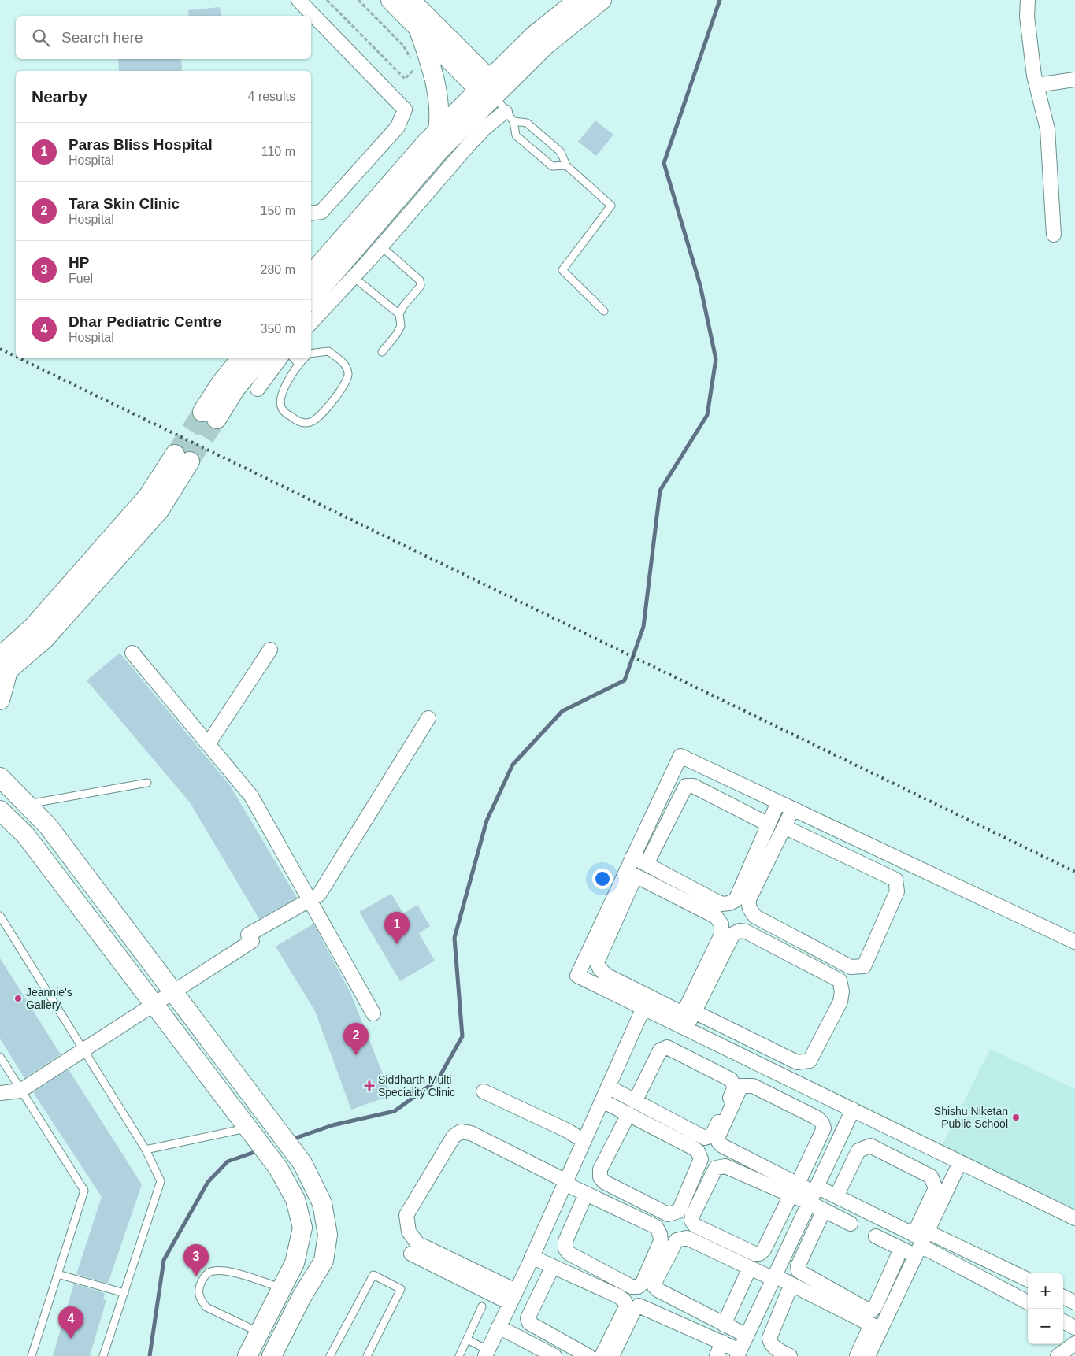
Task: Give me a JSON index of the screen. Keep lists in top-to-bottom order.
{
  "places": {
    "other": ["Jeannie's Gallery", "Shishu Niketan Public School"],
    "health": ["Siddharth Multi Speciality Clinic"]
  },
  "page": {
    "search": "Search here",
    "heading": ["Nearby", "4 results"],
    "list": [
      {
        "mark": "1",
        "name": "Paras Bliss Hospital",
        "note": "Hospital",
        "value": "110 m"
      },
      {
        "mark": "2",
        "name": "Tara Skin Clinic",
        "note": "Hospital",
        "value": "150 m"
      },
      {
        "mark": "3",
        "name": "HP",
        "note": "Fuel",
        "value": "280 m"
      },
      {
        "mark": "4",
        "name": "Dhar Pediatric Centre",
        "note": "Hospital",
        "value": "350 m"
      }
    ],
    "pins": [
      "1",
      "2",
      "3",
      "4"
    ],
    "map_buttons": ["+", "−"]
  }
}
